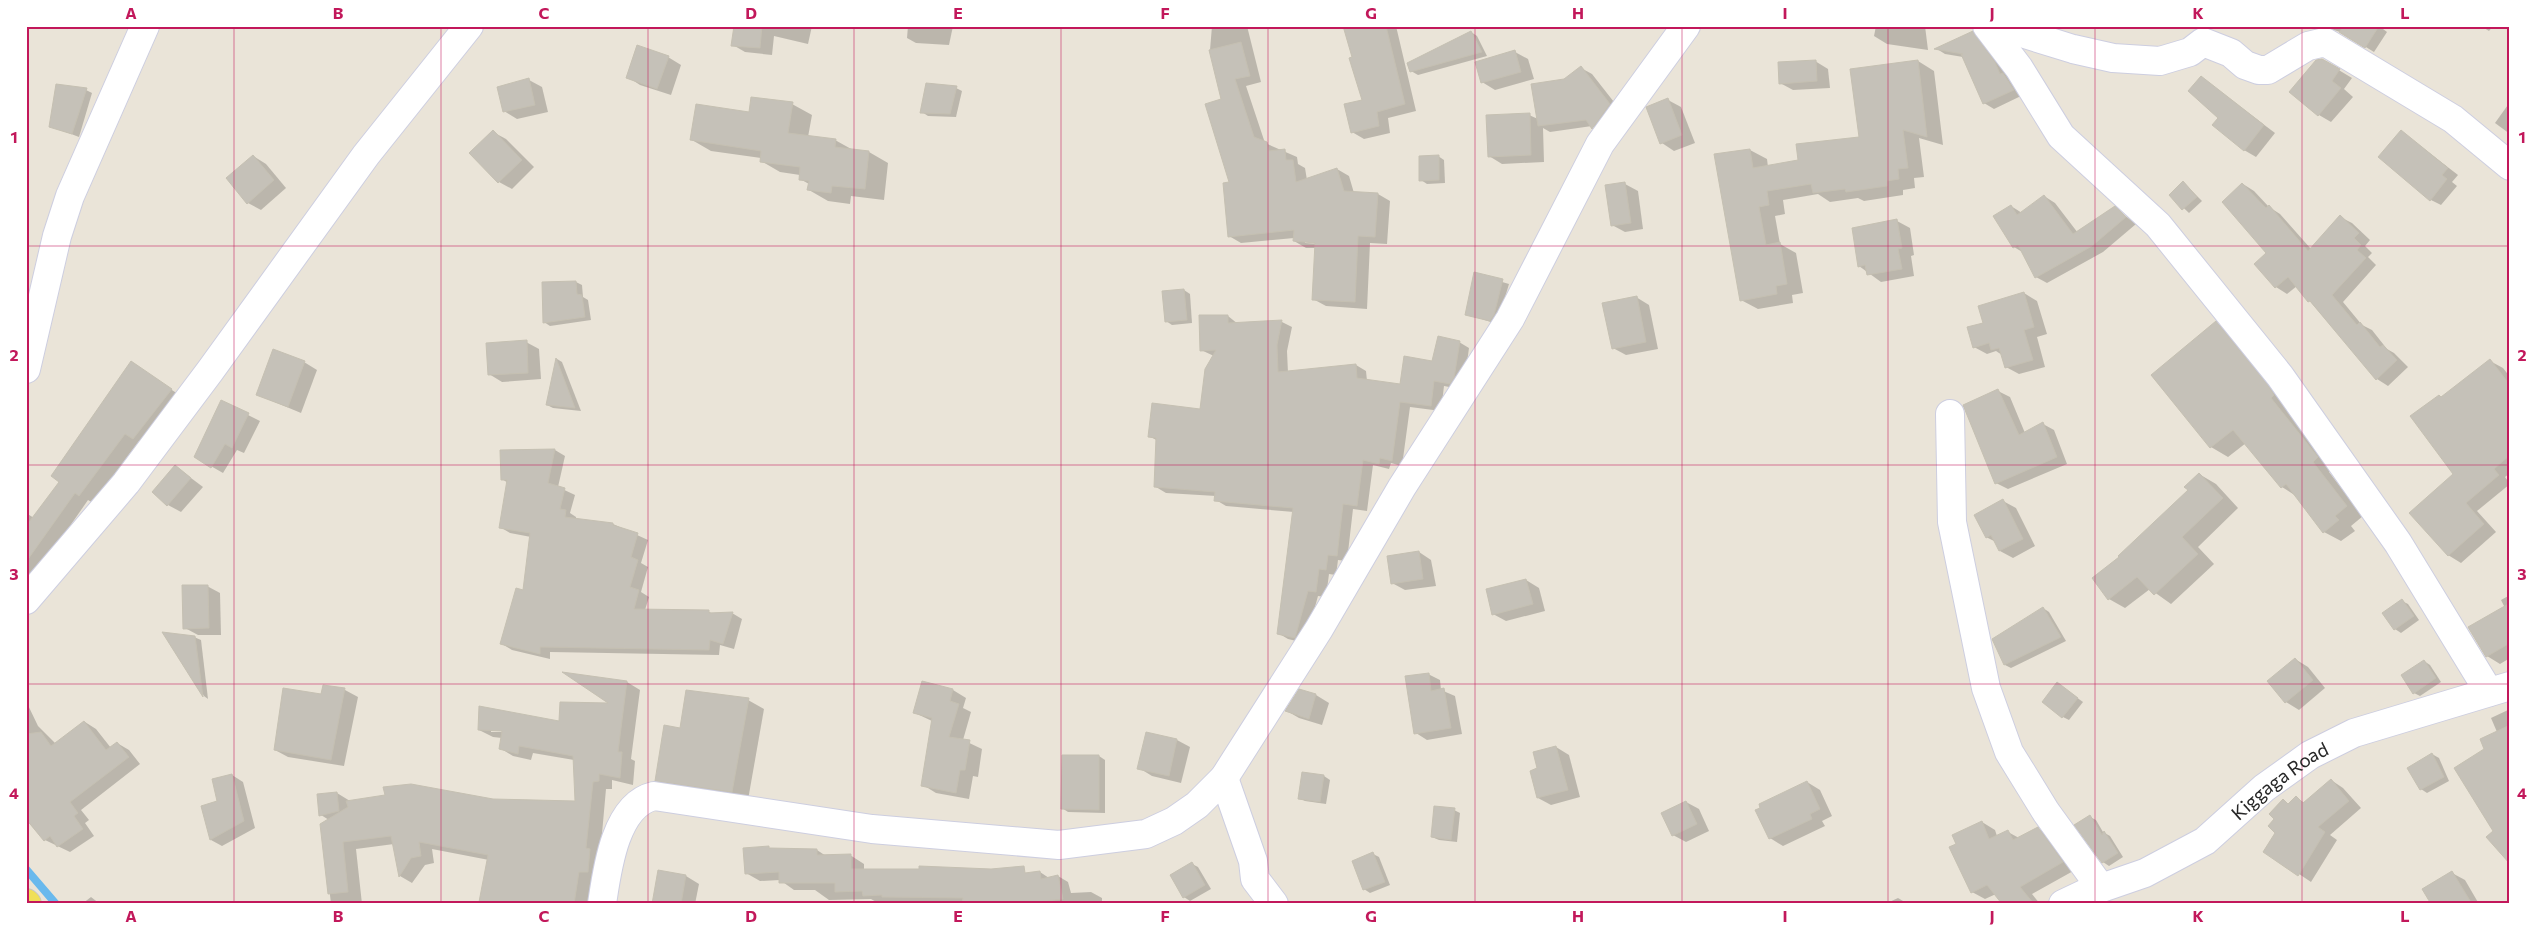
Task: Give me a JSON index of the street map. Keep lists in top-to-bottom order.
{
  "streets": {
    "street": ["Kiggaga Road"]
  },
  "grid": {
    "columns": [
      "A",
      "B",
      "C",
      "D",
      "E",
      "F",
      "G",
      "H",
      "I",
      "J",
      "K",
      "L"
    ],
    "rows": [
      "1",
      "2",
      "3",
      "4"
    ]
  }
}
